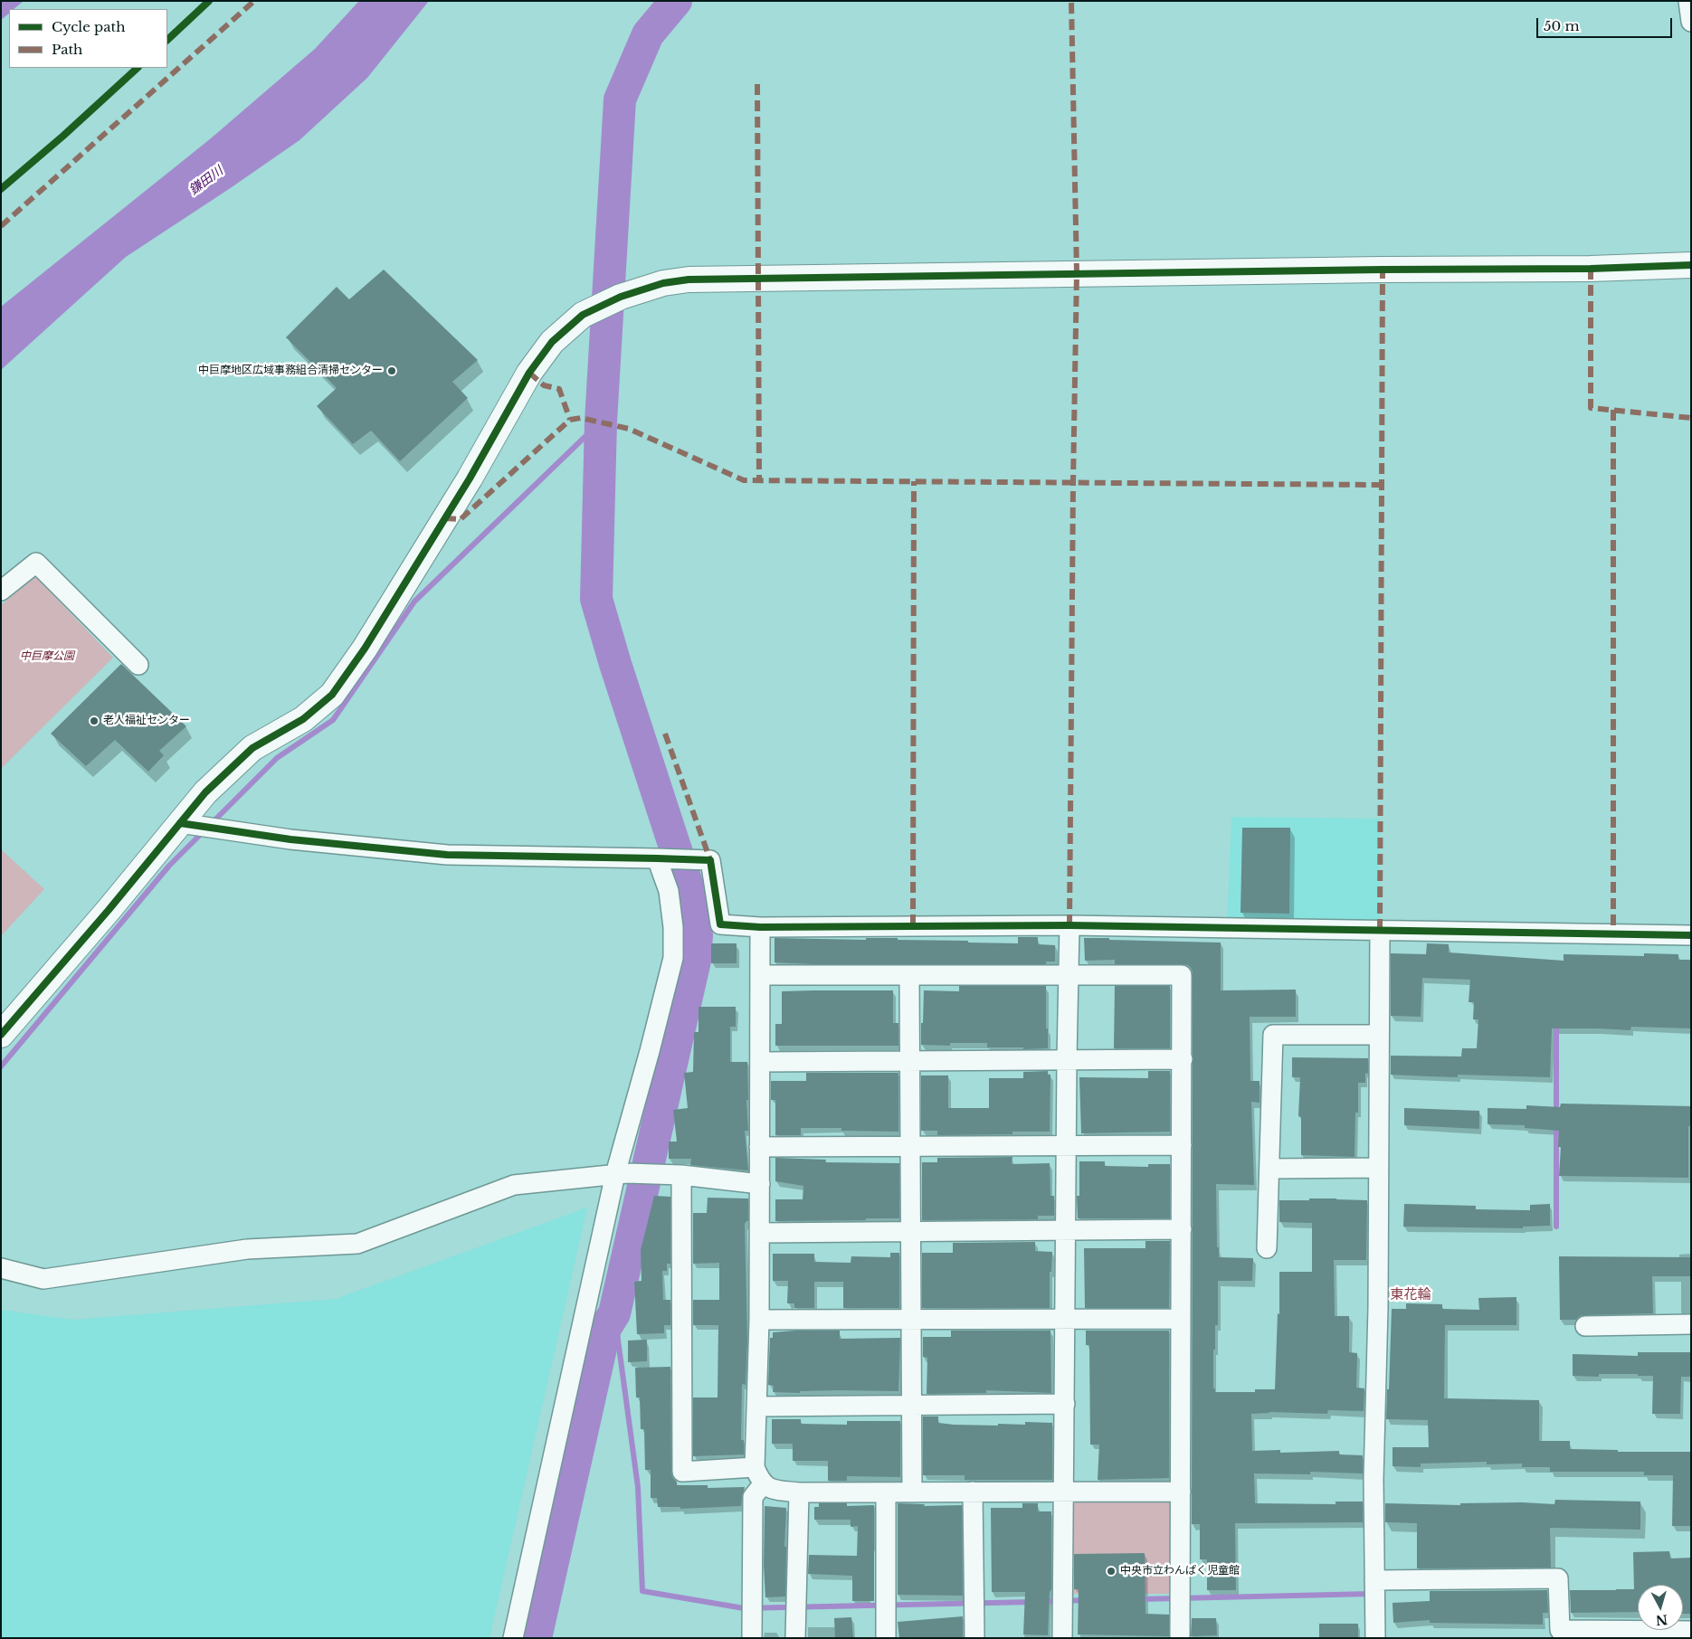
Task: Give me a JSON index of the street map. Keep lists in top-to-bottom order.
{
  "districts": ["東花輪"],
  "water": ["鎌田川"],
  "parks": ["中巨摩公園"],
  "places": ["中巨摩地区広域事務組合清掃センター", "老人福祉センター", "中央市立わんぱく児童館"],
  "legend": ["Cycle path", "Path"],
  "scale_bar": "50 m",
  "north": "bottom"
}
